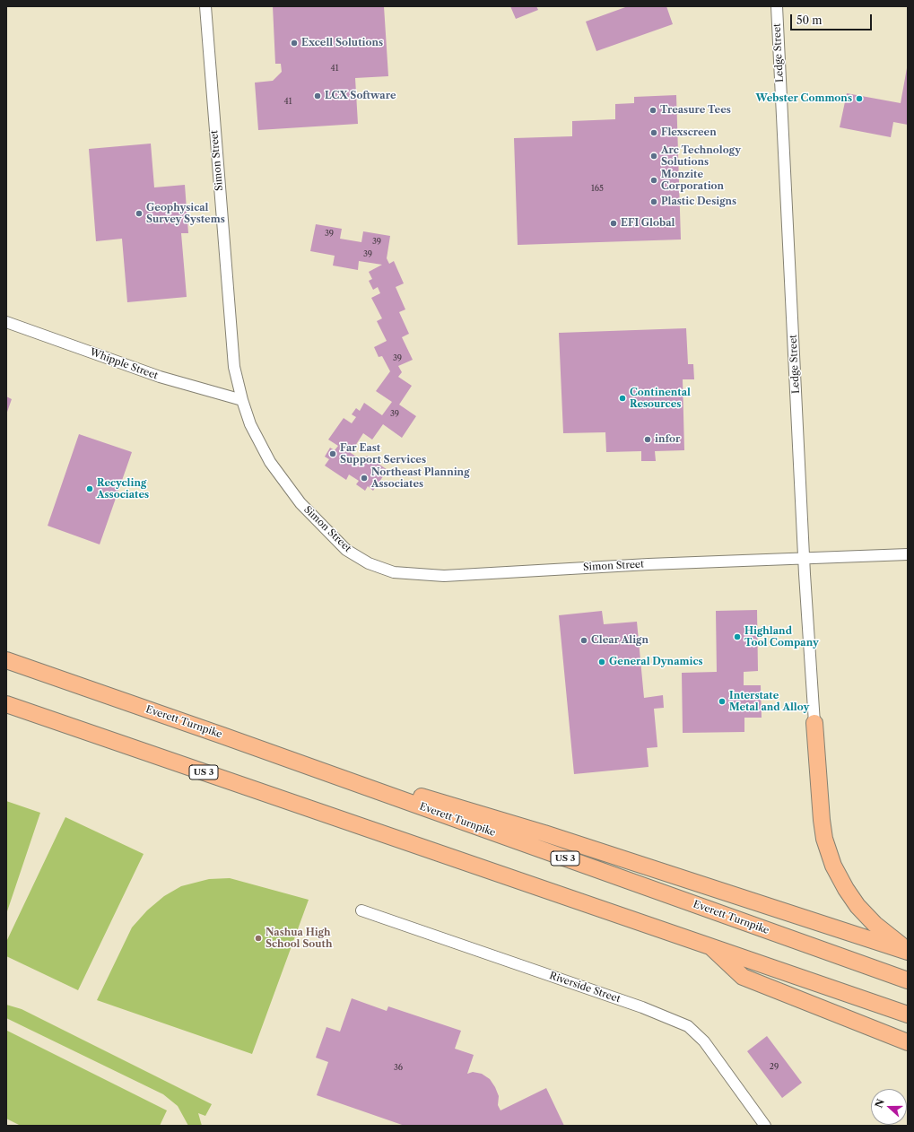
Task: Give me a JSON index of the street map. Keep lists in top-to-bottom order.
{
  "streets": {
    "highway": ["Everett Turnpike", "US 3"],
    "street": [
      "Ledge Street",
      "Simon Street",
      "Whipple Street",
      "Riverside Street"
    ]
  },
  "crossings": [
    ["Ledge Street", "Simon Street"],
    ["Simon Street", "Whipple Street"]
  ],
  "places": [
    "Excell Solutions",
    "LCX Software",
    "Webster Commons",
    "Treasure Tees",
    "Flexscreen",
    "Arc Technology Solutions",
    "Monzite Corporation",
    "Plastic Designs",
    "Geophysical Survey Systems",
    "EFI Global",
    "Continental Resources",
    "infor",
    "Far East Support Services",
    "Northeast Planning Associates",
    "Recycling Associates",
    "Highland Tool Company",
    "Clear Align",
    "General Dynamics",
    "Interstate Metal and Alloy",
    "Nashua High School South"
  ],
  "house_numbers": [
    "41",
    "41",
    "165",
    "39",
    "39",
    "39",
    "39",
    "39",
    "29",
    "36"
  ],
  "scale_bar": "50 m",
  "north": "left"
}
